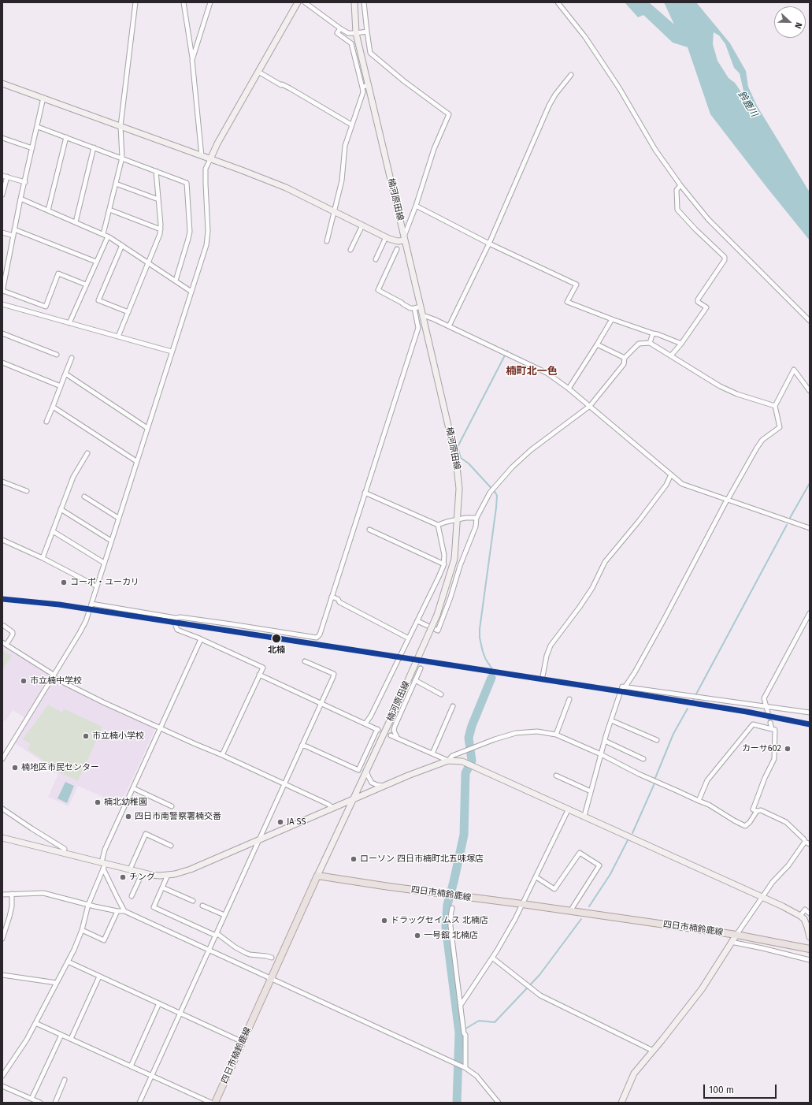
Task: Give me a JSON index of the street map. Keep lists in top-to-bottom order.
{
  "streets": {
    "main road": ["四日市楠鈴鹿線"],
    "street": ["楠河原田線"]
  },
  "crossings": [
    ["楠河原田線", "四日市楠鈴鹿線"]
  ],
  "districts": ["楠町北一色"],
  "water": ["鈴鹿川"],
  "places": [
    "コーポ・ユーカリ",
    "北楠",
    "市立楠中学校",
    "市立楠小学校",
    "カーサ602",
    "楠地区市民センター",
    "楠北幼稚園",
    "四日市南警察署楠交番",
    "JA SS",
    "ローソン 四日市楠町北五味塚店",
    "チング",
    "ドラッグセイムス 北楠店",
    "一号舘 北楠店"
  ],
  "scale_bar": "100 m",
  "north": "right"
}
